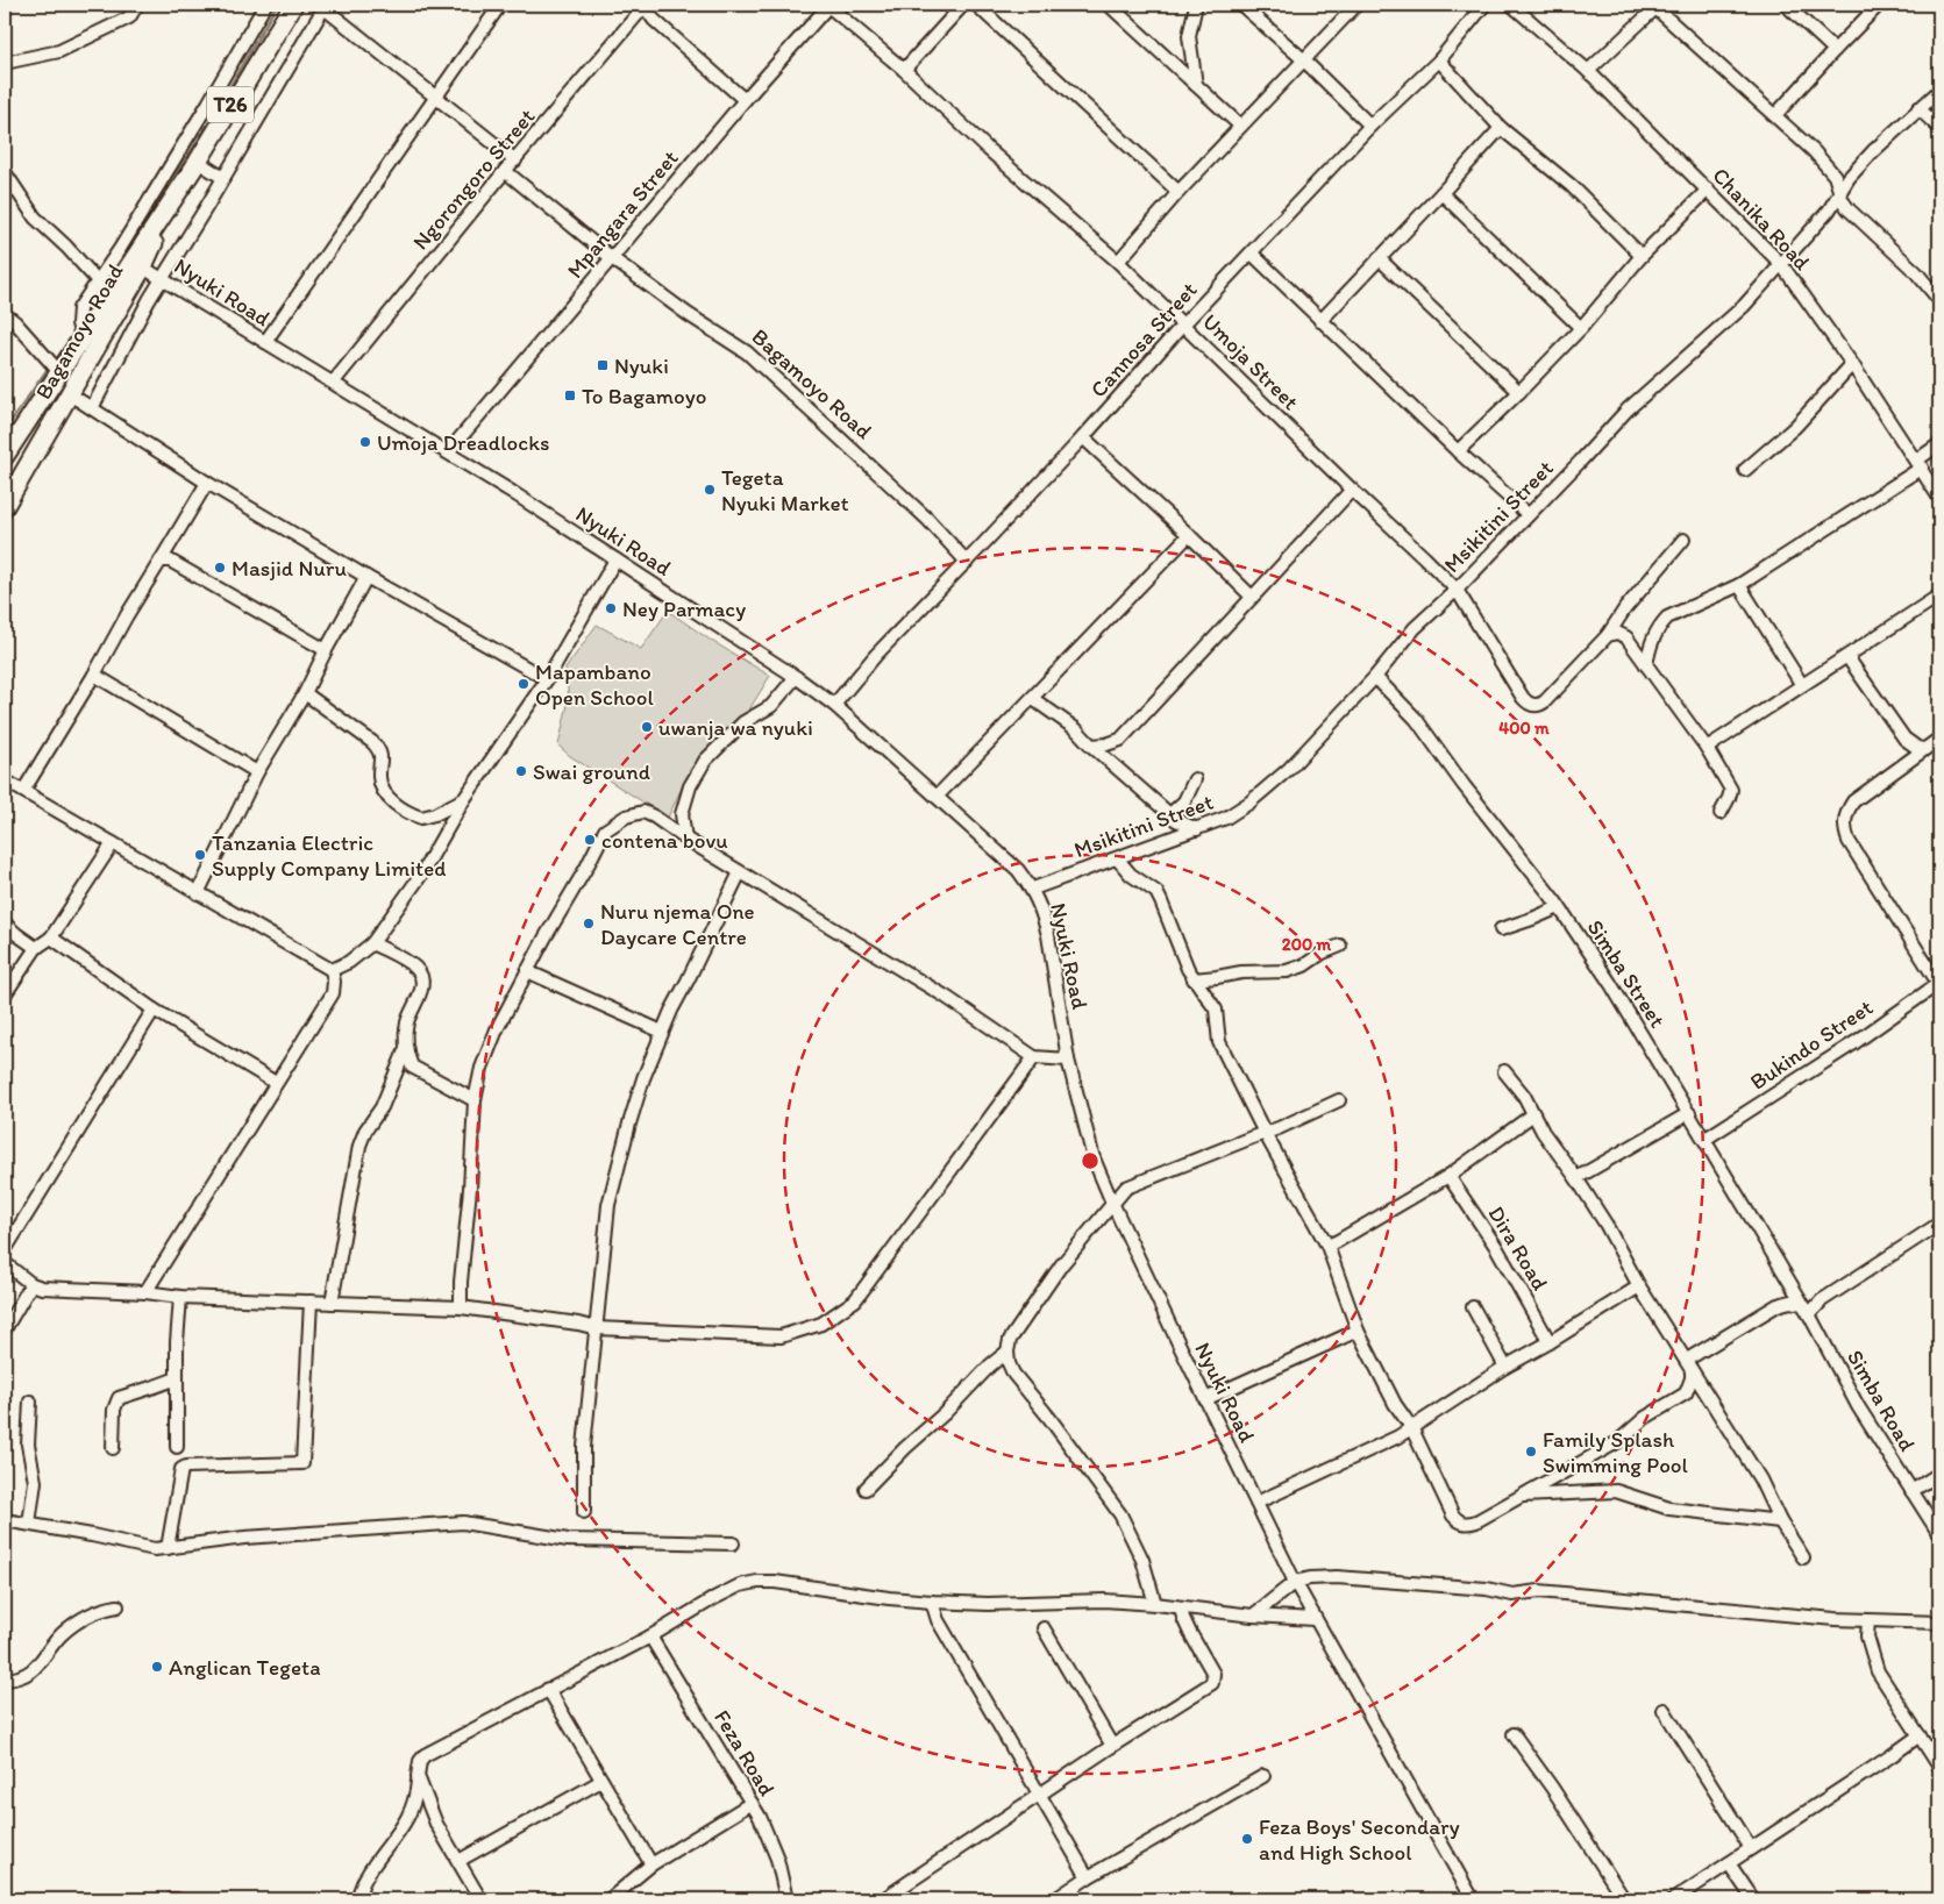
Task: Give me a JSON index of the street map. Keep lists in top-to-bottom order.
{
  "streets": {
    "highway": ["T26", "Bagamoyo Road"],
    "street": [
      "Ngorongoro Street",
      "Mpangara Street",
      "Chanika Road",
      "Nyuki Road",
      "Cannosa Street",
      "Umoja Street",
      "Msikitini Street",
      "Simba Street",
      "Bukindo Street",
      "Dira Road",
      "Simba Road",
      "Feza Road"
    ]
  },
  "crossings": [
    ["Ngorongoro Street", "Nyuki Road"],
    ["Ngorongoro Street", "Bagamoyo Road"],
    ["Mpangara Street", "Nyuki Road"],
    ["Mpangara Street", "Bagamoyo Road"],
    ["Mpangara Street", "Umoja Street"],
    ["Chanika Road", "Msikitini Street"],
    ["Nyuki Road", "Bagamoyo Road"],
    ["Nyuki Road", "Cannosa Street"],
    ["Nyuki Road", "Msikitini Street"],
    ["Bagamoyo Road", "Cannosa Street"],
    ["Cannosa Street", "Umoja Street"],
    ["Umoja Street", "Msikitini Street"],
    ["Msikitini Street", "Simba Street"],
    ["Simba Street", "Bukindo Street"],
    ["Simba Street", "Simba Road"]
  ],
  "places": {
    "transit": ["Nyuki", "To Bagamoyo"],
    "other": [
      "Umoja Dreadlocks",
      "Tegeta Nyuki Market",
      "Masjid Nuru",
      "Ney Parmacy",
      "Mapambano Open School",
      "uwanja wa nyuki",
      "Swai ground",
      "contena bovu",
      "Tanzania Electric Supply Company Limited",
      "Nuru njema One Daycare Centre",
      "Family Splash Swimming Pool",
      "Anglican Tegeta",
      "Feza Boys' Secondary and High School"
    ]
  },
  "rings": ["400 m", "200 m"]
}
